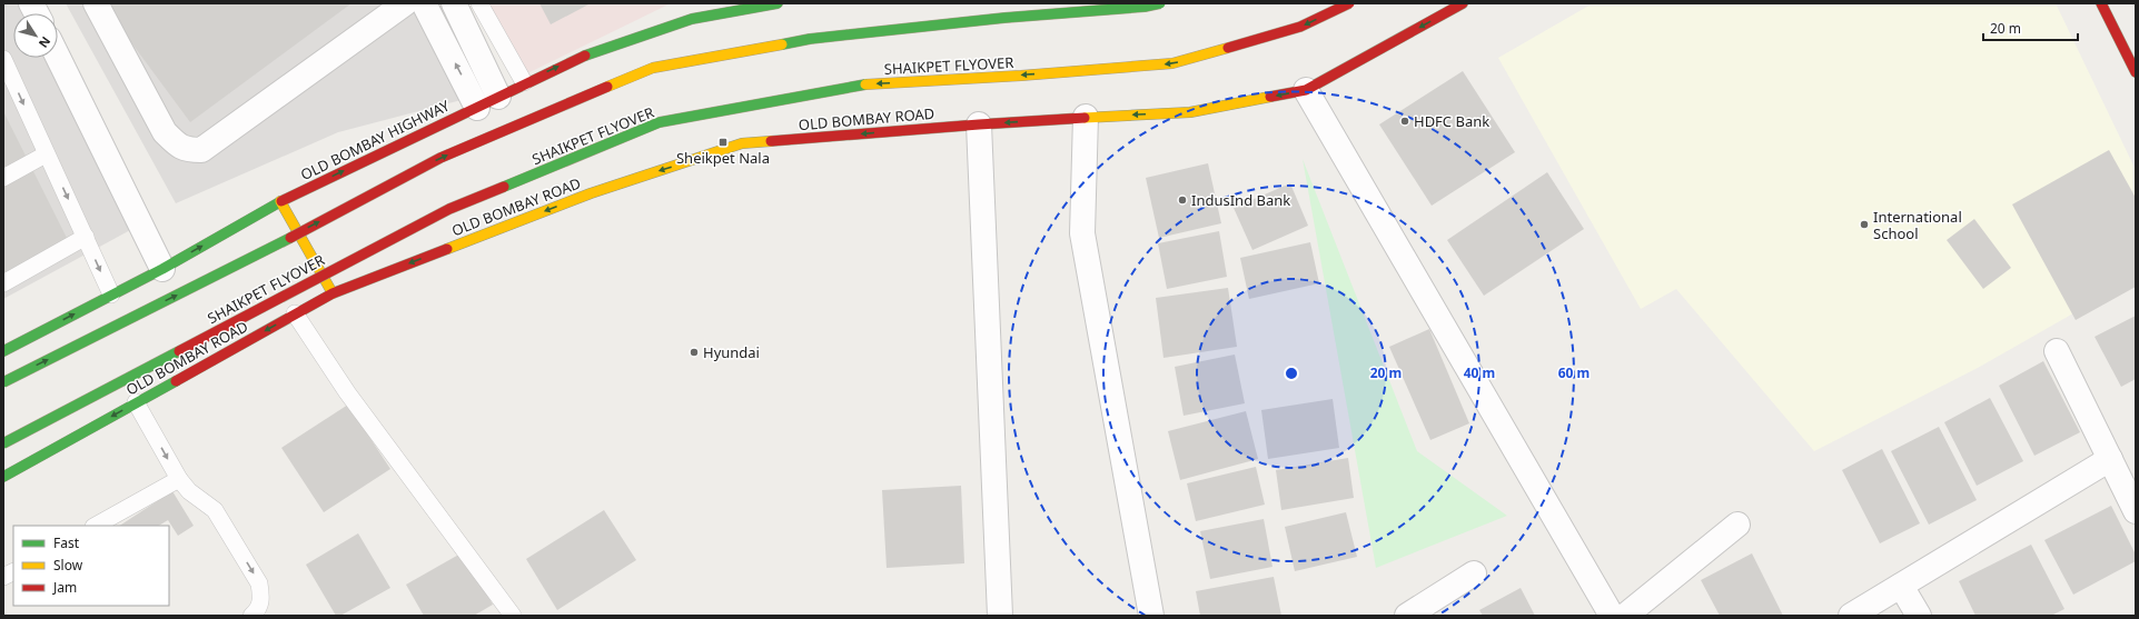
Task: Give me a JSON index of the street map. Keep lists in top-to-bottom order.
{
  "streets": {
    "main road": ["SHAIKPET FLYOVER", "OLD BOMBAY ROAD", "OLD BOMBAY HIGHWAY"]
  },
  "places": {
    "other": [
      "HDFC Bank",
      "IndusInd Bank",
      "International School",
      "Hyundai"
    ],
    "transit": ["Sheikpet Nala"]
  },
  "legend": ["Fast", "Slow", "Jam"],
  "scale_bar": "20 m",
  "north": "bottom right",
  "rings": ["20 m", "40 m", "60 m"]
}
